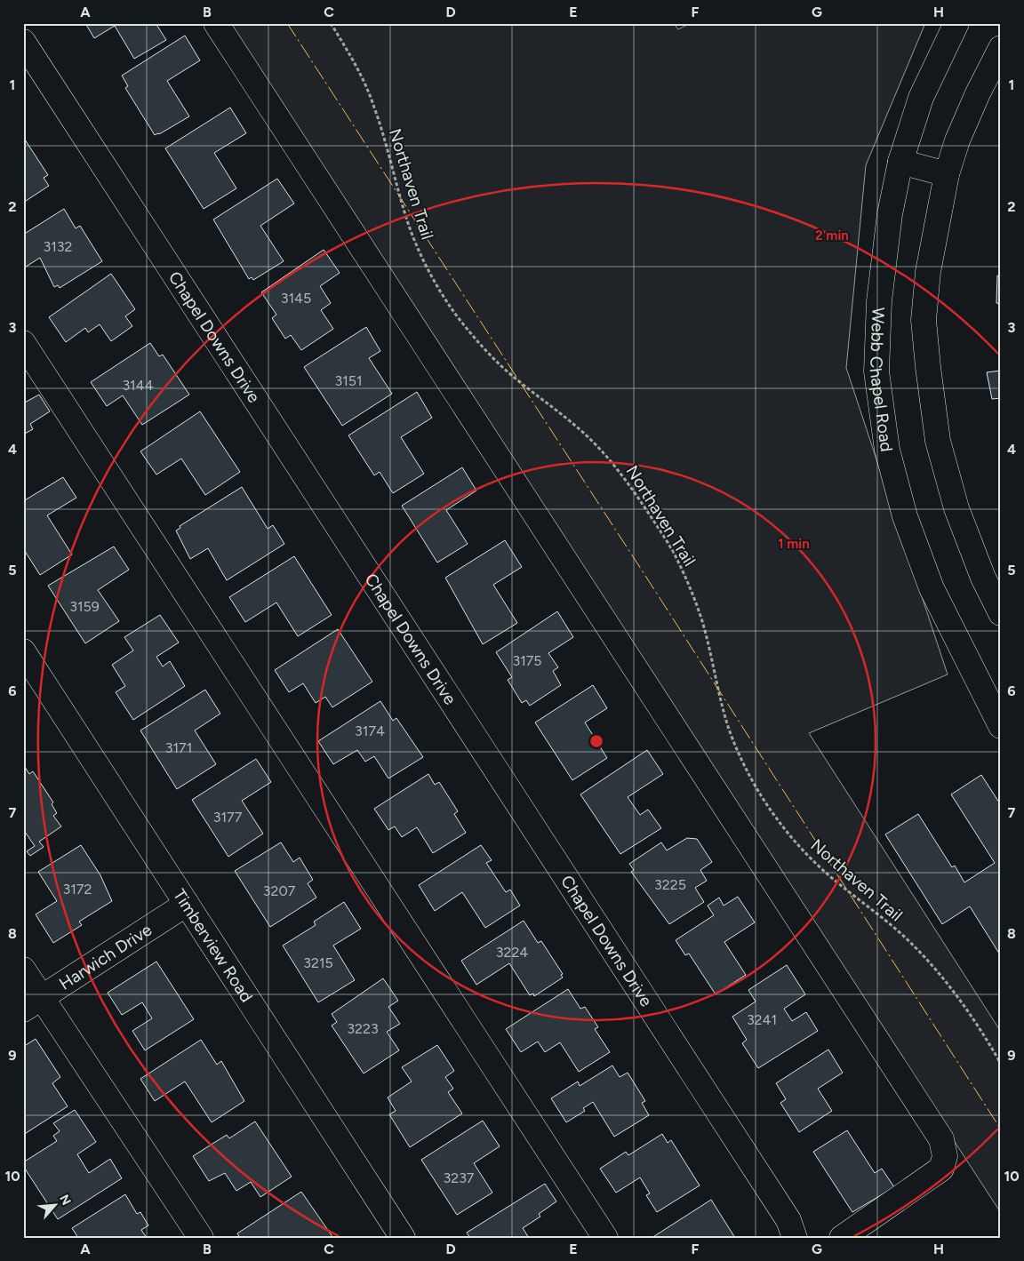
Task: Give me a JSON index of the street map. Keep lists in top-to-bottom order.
{
  "streets": {
    "street": [
      "Chapel Downs Drive",
      "Webb Chapel Road",
      "Timberview Road",
      "Harwich Drive"
    ],
    "path": ["Northaven Trail"]
  },
  "crossings": [
    ["Timberview Road", "Harwich Drive"]
  ],
  "house_numbers": [
    "3132",
    "3145",
    "3151",
    "3144",
    "3159",
    "3175",
    "3174",
    "3171",
    "3177",
    "3225",
    "3172",
    "3207",
    "3224",
    "3215",
    "3241",
    "3223",
    "3237"
  ],
  "north": "top right",
  "grid": {
    "columns": [
      "A",
      "B",
      "C",
      "D",
      "E",
      "F",
      "G",
      "H"
    ],
    "rows": [
      "1",
      "2",
      "3",
      "4",
      "5",
      "6",
      "7",
      "8",
      "9",
      "10"
    ]
  },
  "rings": ["2 min", "1 min"]
}
